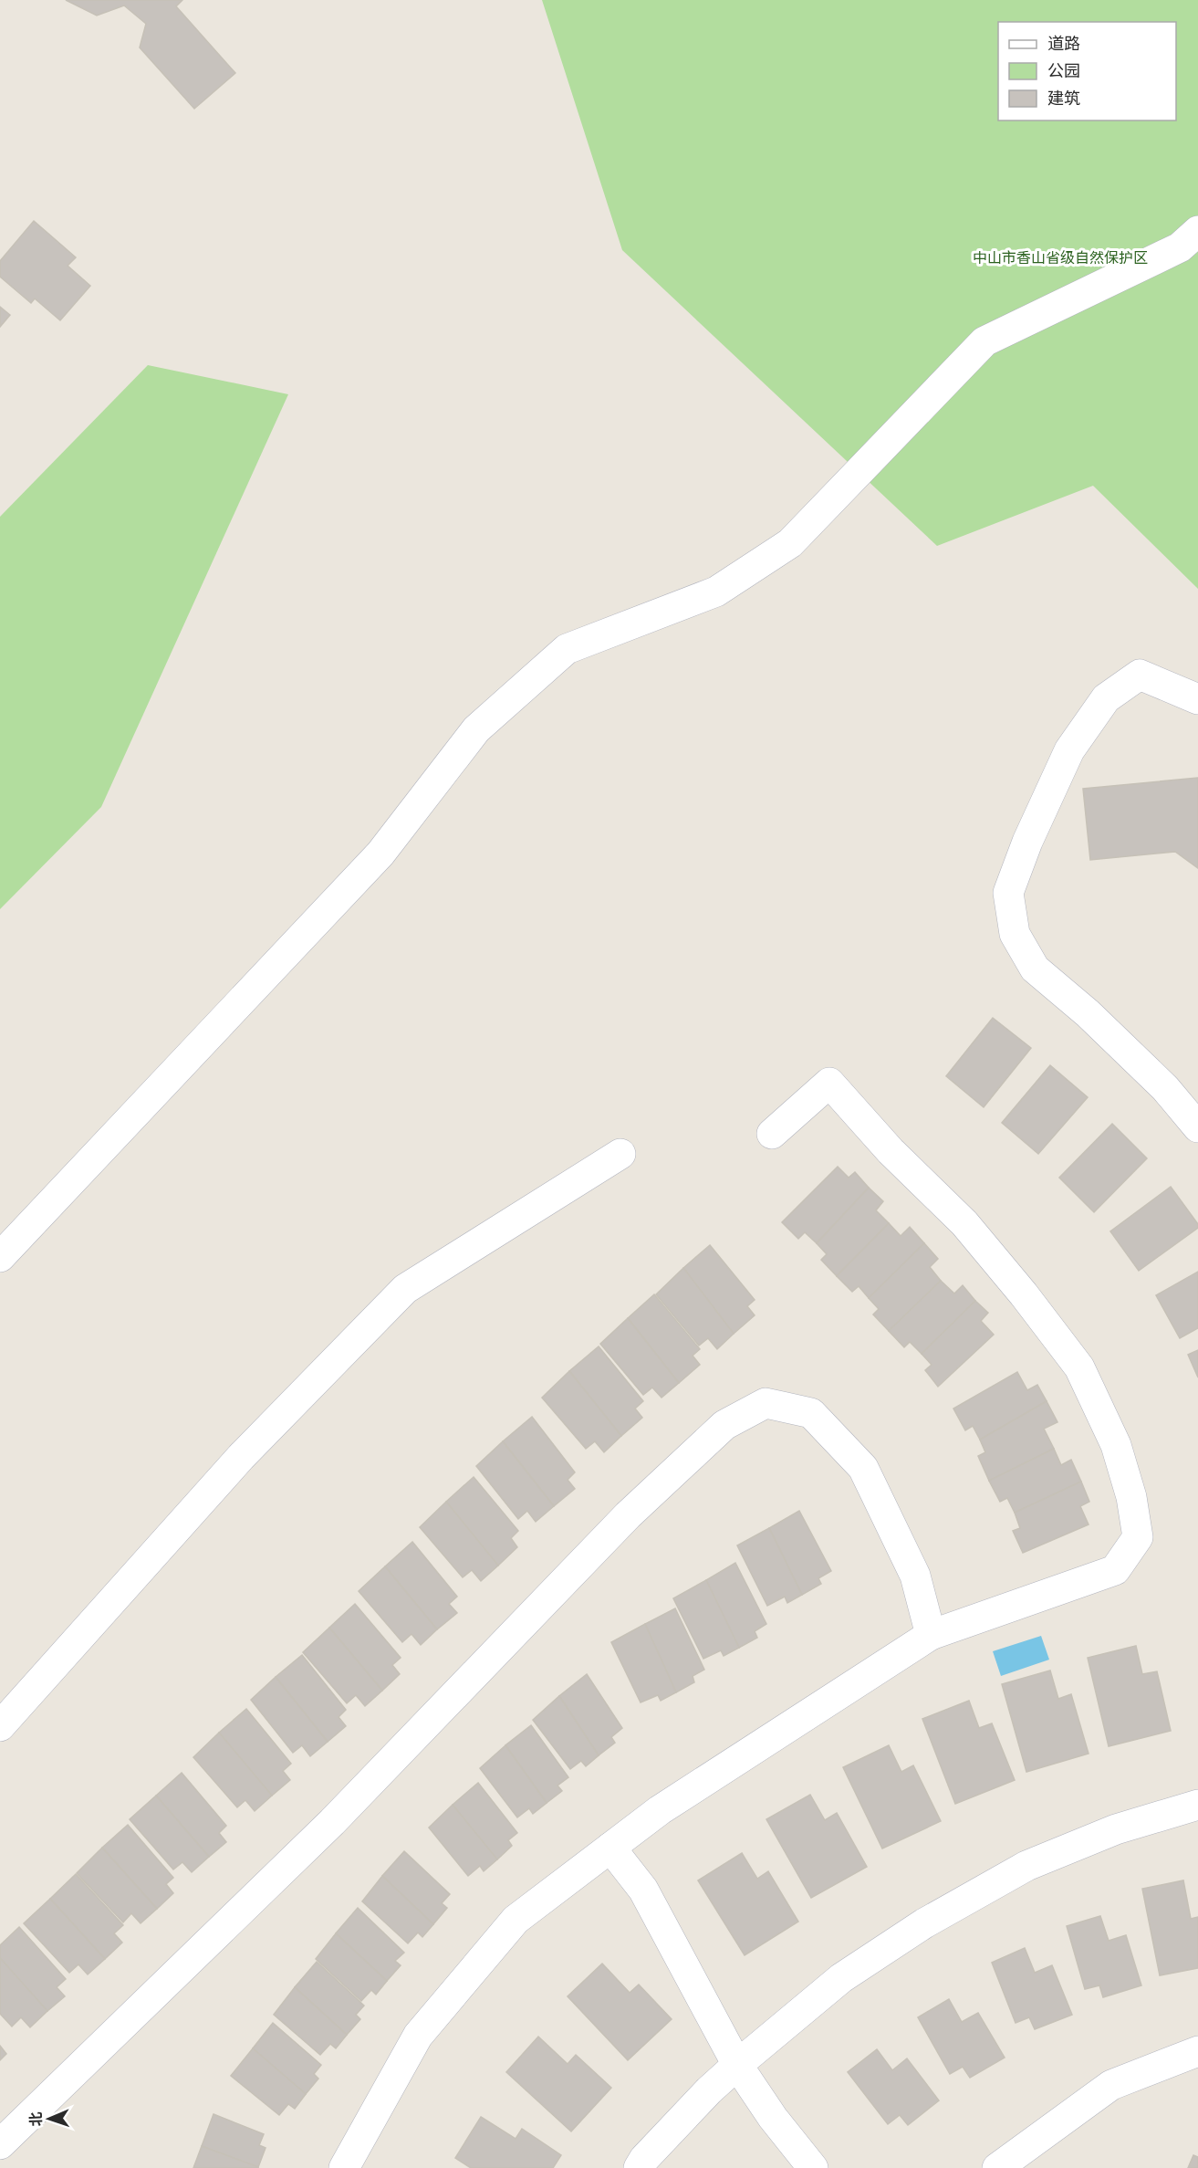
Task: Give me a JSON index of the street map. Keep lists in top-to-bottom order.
{
  "parks": ["中山市香山省级自然保护区"],
  "legend": ["道路", "公园", "建筑"],
  "north": "left"
}
